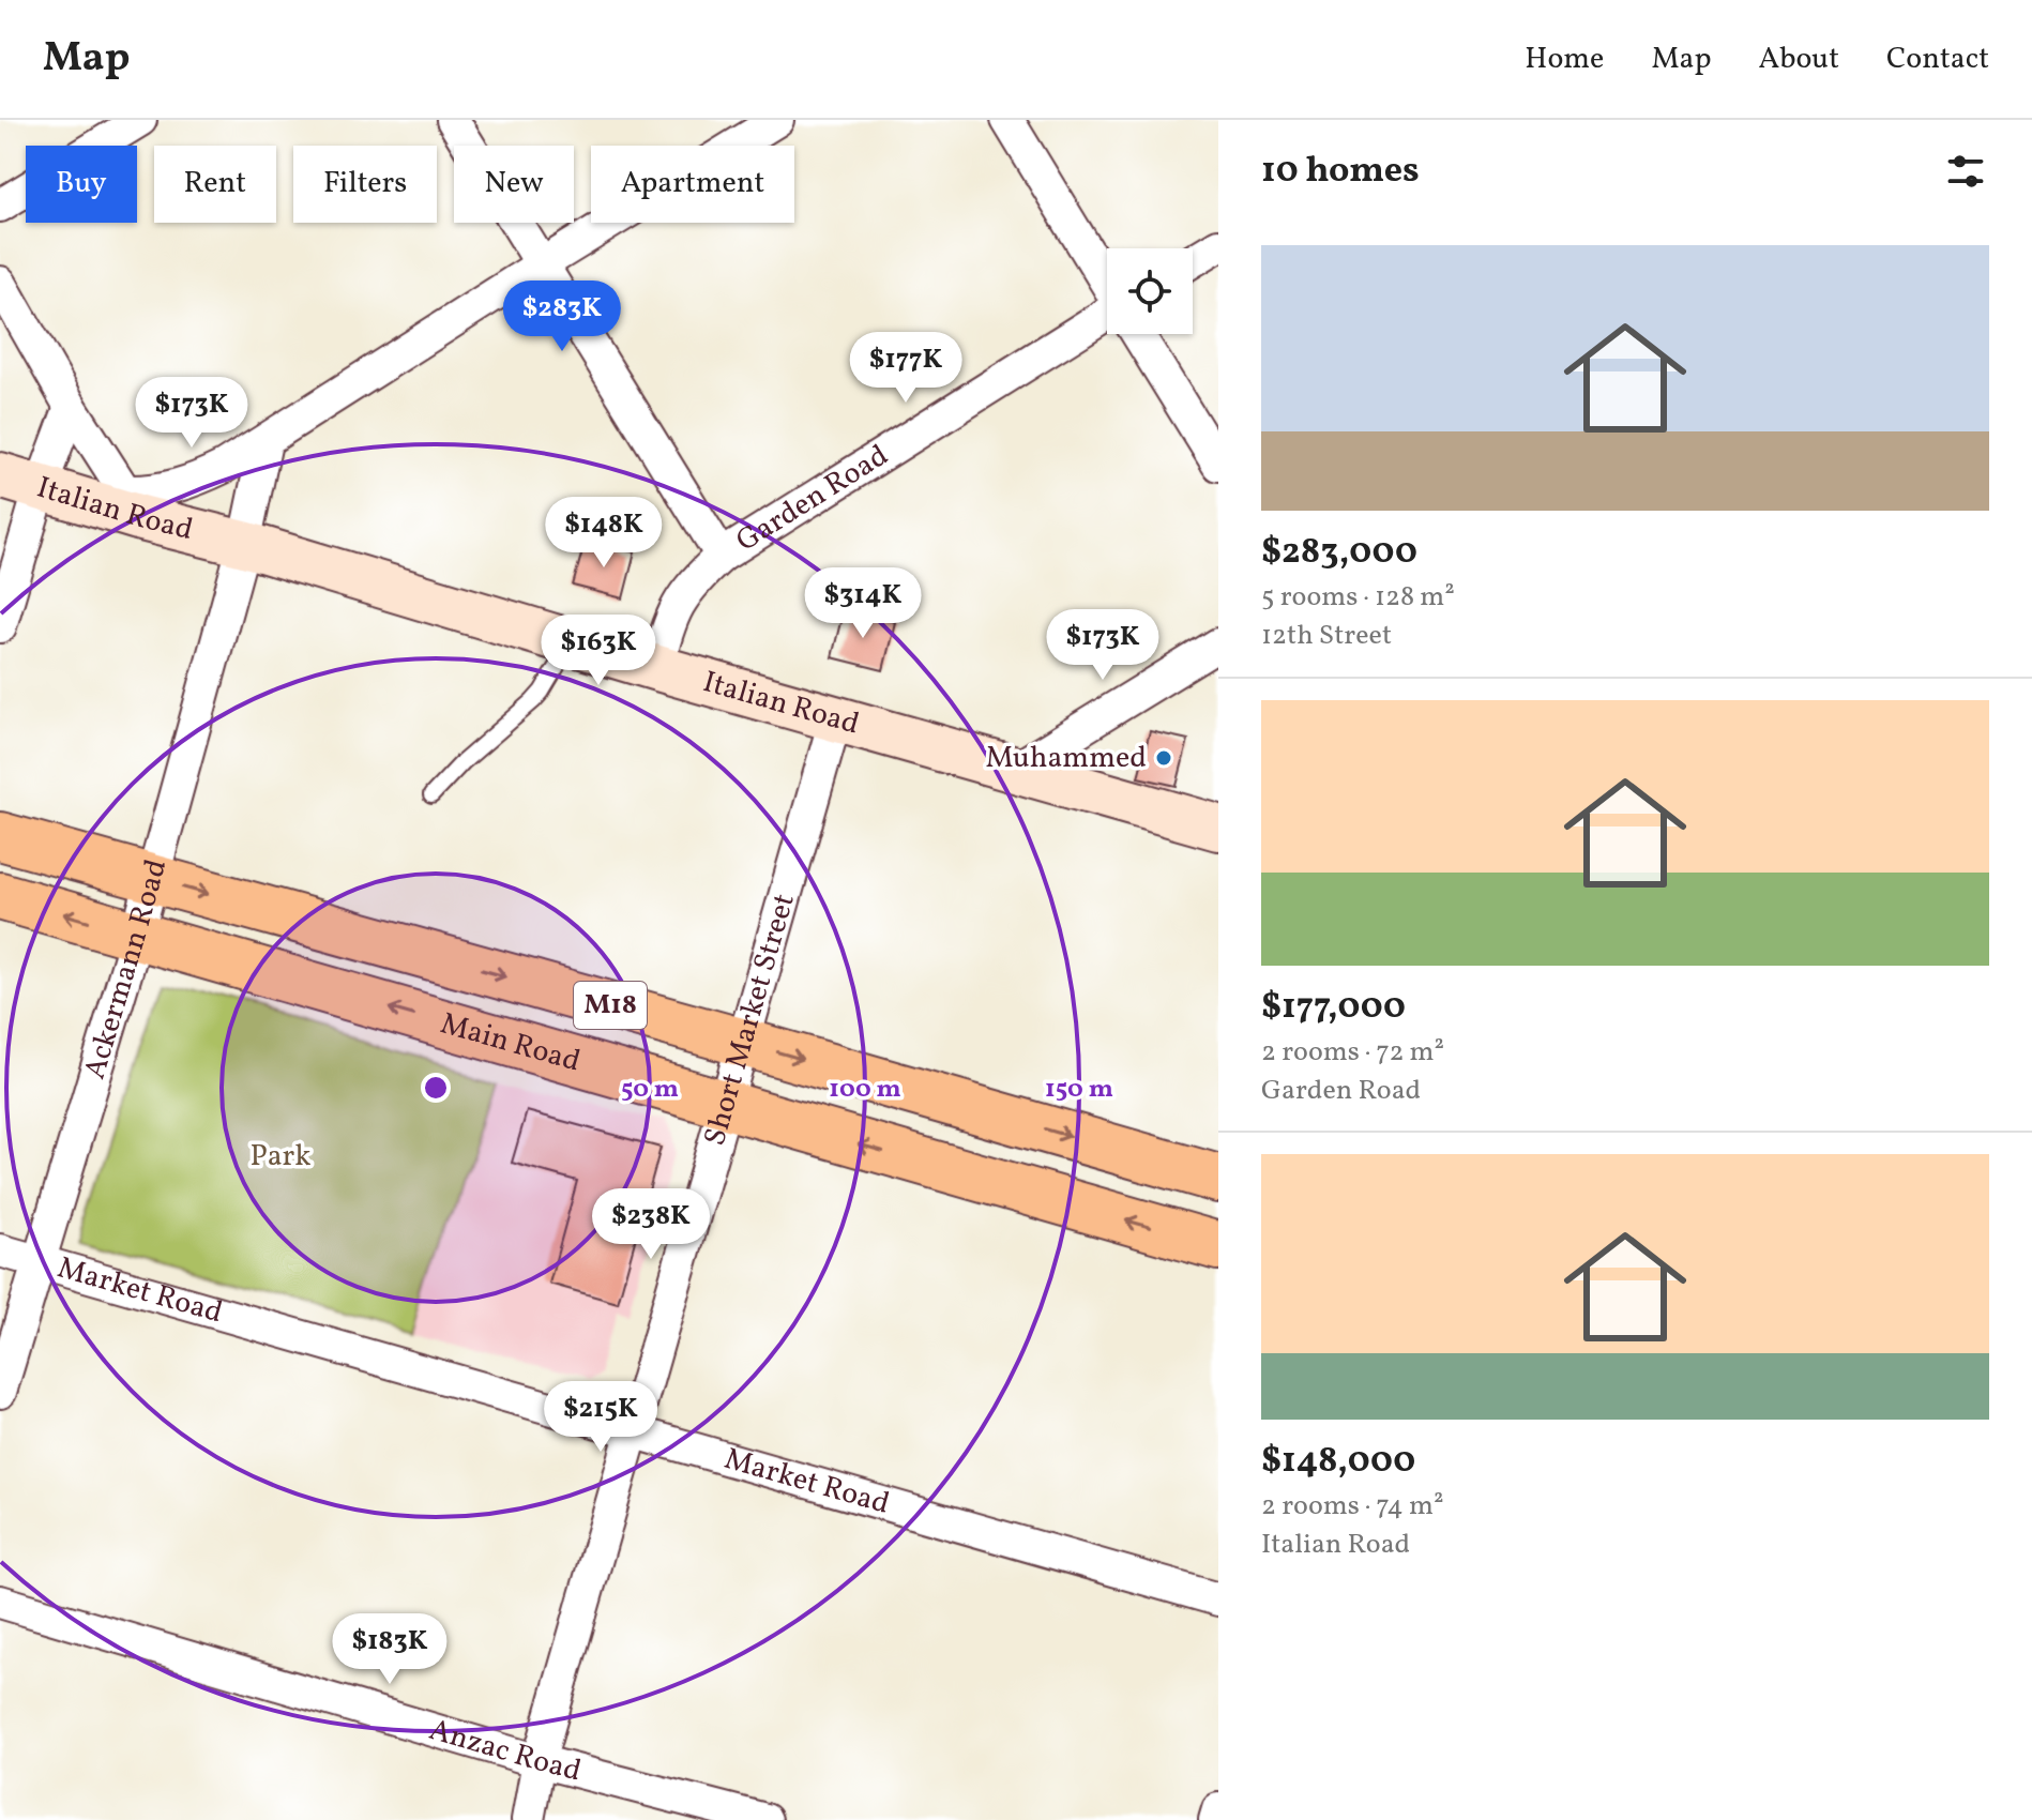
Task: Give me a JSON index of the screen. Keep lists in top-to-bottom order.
{
  "streets": {
    "main road": ["M18", "Main Road"],
    "street": [
      "Garden Road",
      "Italian Road",
      "Ackermann Road",
      "Short Market Street",
      "Market Road",
      "Anzac Road"
    ]
  },
  "crossings": [
    ["Garden Road", "Italian Road"],
    ["Italian Road", "Ackermann Road"],
    ["Italian Road", "Short Market Street"],
    ["Ackermann Road", "Main Road"],
    ["Ackermann Road", "Market Road"],
    ["Short Market Street", "Main Road"],
    ["Short Market Street", "Market Road"],
    ["Short Market Street", "Anzac Road"]
  ],
  "parks": ["Park"],
  "places": ["Muhammed"],
  "page": {
    "header": "Map",
    "nav": [
      "Home",
      "Map",
      "About",
      "Contact"
    ],
    "heading": "10 homes",
    "chip": [
      "Buy",
      "Rent",
      "Filters",
      "New",
      "Apartment"
    ],
    "list": [
      {
        "name": "$283,000",
        "note": "5 rooms · 128 m² · 12th Street"
      },
      {
        "name": "$177,000",
        "note": "2 rooms · 72 m² · Garden Road"
      },
      {
        "name": "$148,000",
        "note": "2 rooms · 74 m² · Italian Road"
      }
    ],
    "price": [
      "$283K",
      "$177K",
      "$173K",
      "$148K",
      "$314K",
      "$173K",
      "$163K",
      "$238K",
      "$215K",
      "$183K"
    ]
  },
  "rings": ["50 m", "100 m", "150 m"]
}
